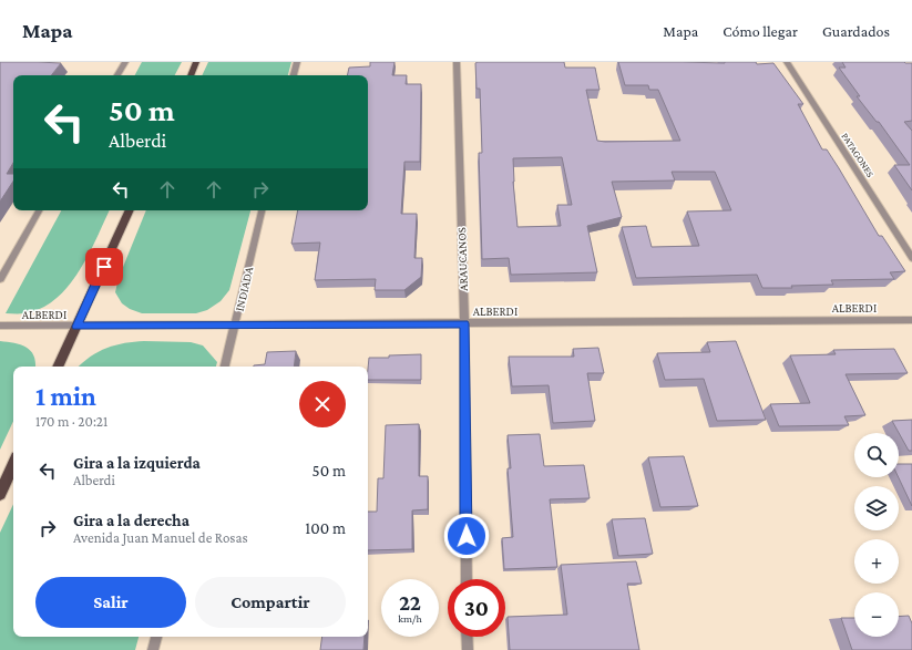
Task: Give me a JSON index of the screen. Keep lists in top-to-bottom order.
{
  "streets": {
    "street": [
      "PATAGONES",
      "ARAUCANOS",
      "INDIADA",
      "ALBERDI"
    ]
  },
  "crossings": [
    ["ARAUCANOS", "ALBERDI"],
    ["INDIADA", "ALBERDI"]
  ],
  "page": {
    "header": "Mapa",
    "nav": ["Mapa", "Cómo llegar", "Guardados"],
    "turn": ["50 m", "Alberdi"],
    "heading": ["1 min", "170 m · 20:21"],
    "map_buttons": ["+", "−"],
    "list": [
      {
        "name": "Gira a la izquierda",
        "note": "Alberdi",
        "value": "50 m"
      },
      {
        "name": "Gira a la derecha",
        "note": "Avenida Juan Manuel de Rosas",
        "value": "100 m"
      }
    ],
    "buttons": ["Salir", "Compartir"],
    "speed": "22 km/h",
    "limit": "30"
  }
}
